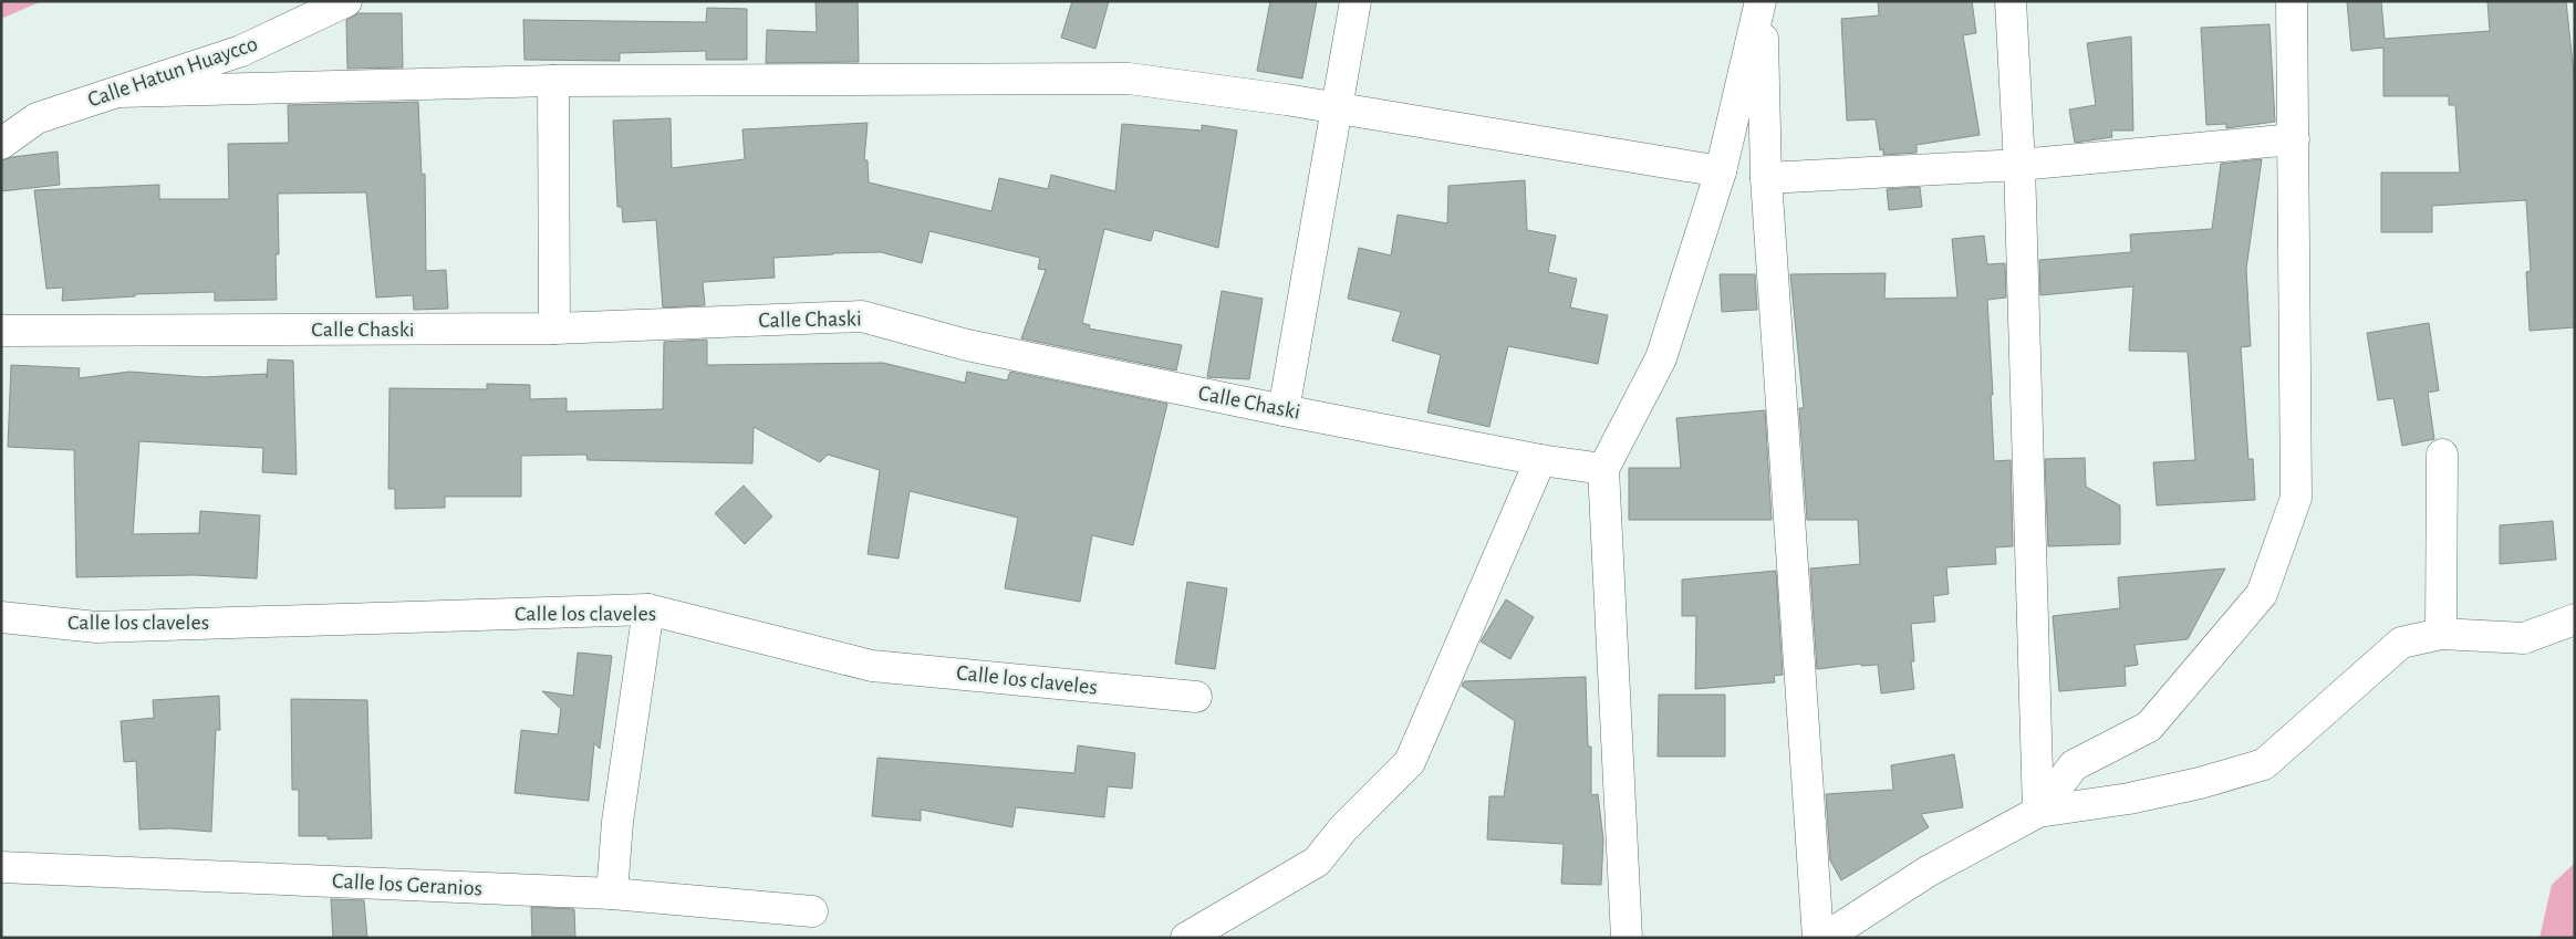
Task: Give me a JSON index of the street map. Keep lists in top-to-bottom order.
{
  "streets": {
    "street": [
      "Calle Hatun Huaycco",
      "Calle Chaski",
      "Calle los claveles",
      "Calle los Geranios"
    ]
  }
}
